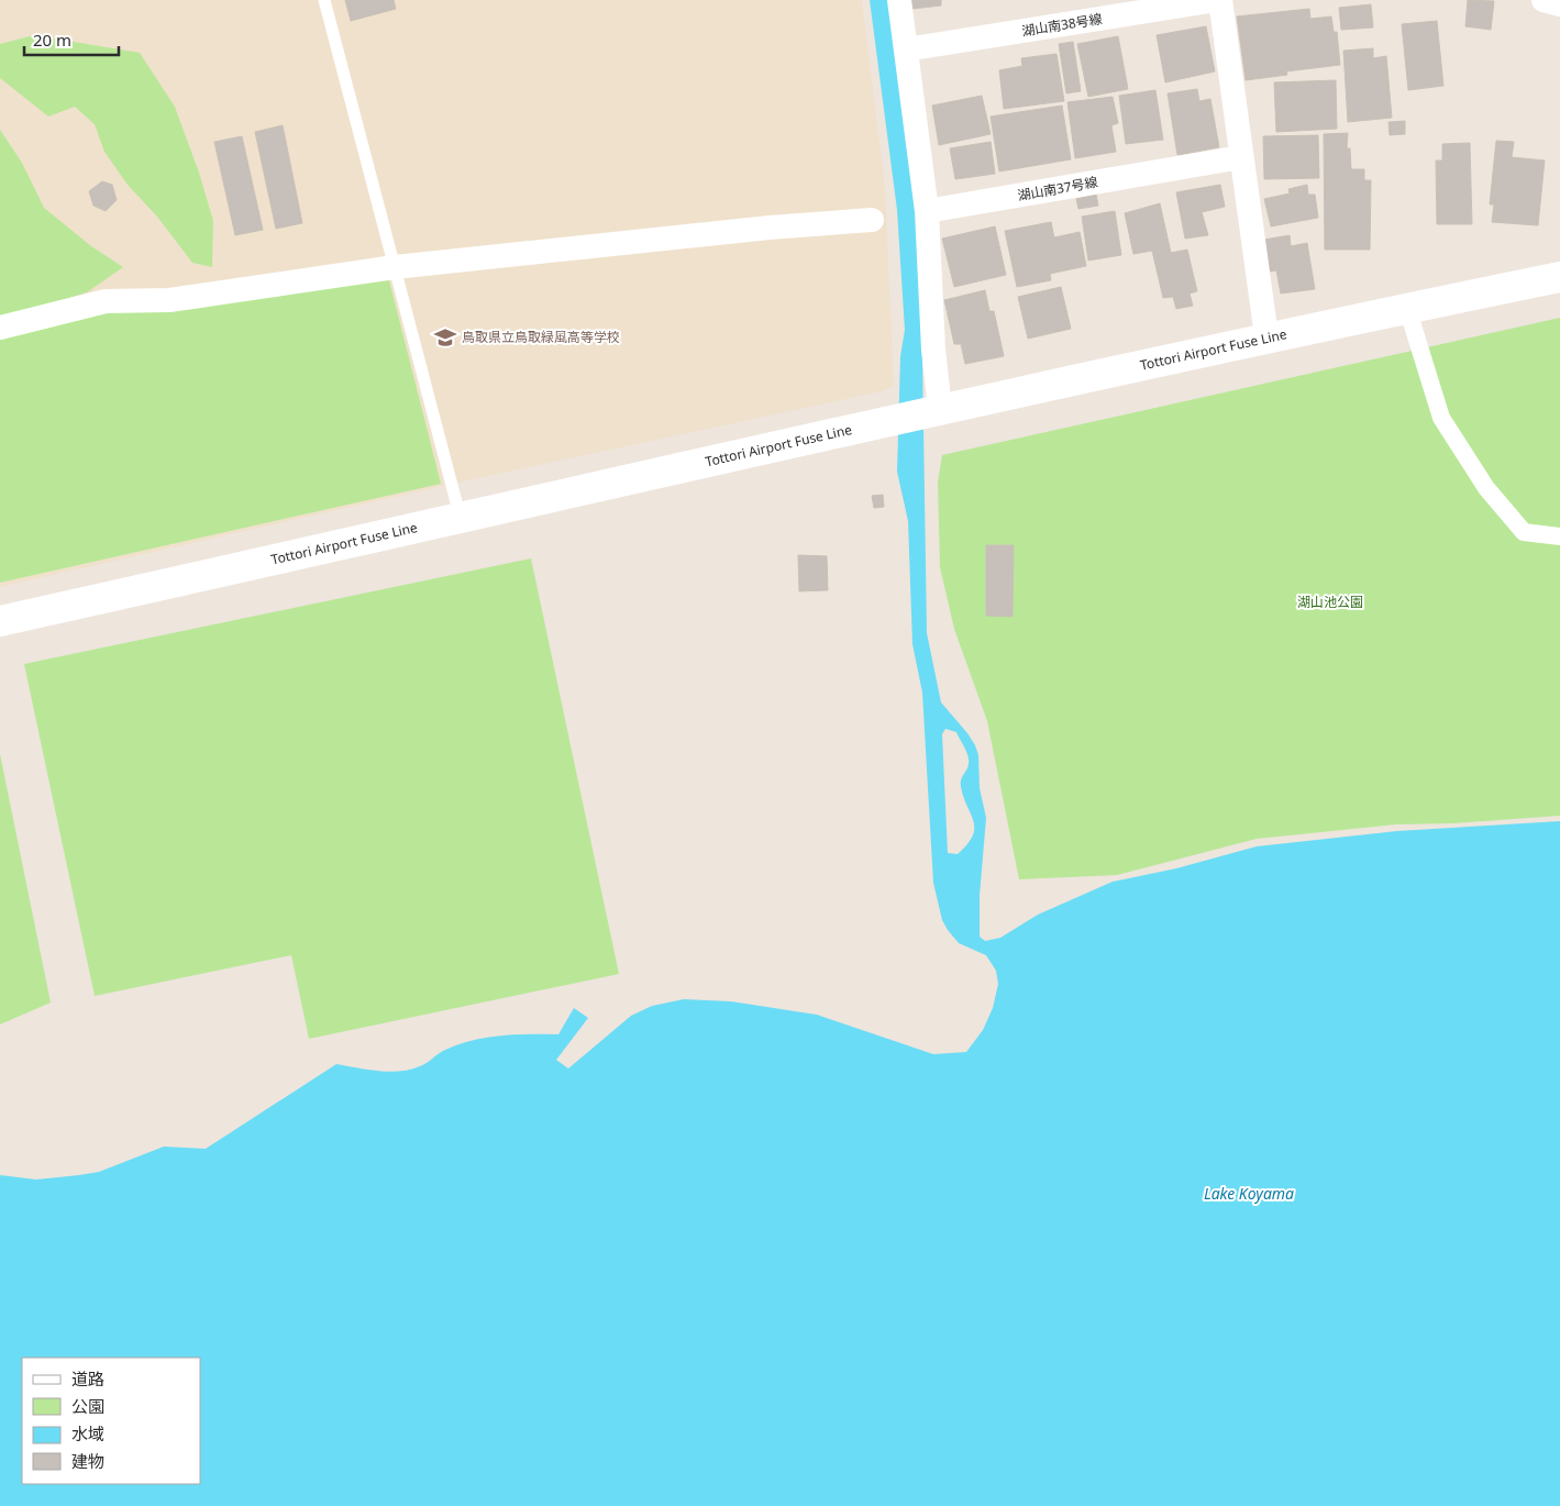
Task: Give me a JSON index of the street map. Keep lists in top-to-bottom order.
{
  "streets": {
    "main road": ["Tottori Airport Fuse Line"],
    "street": ["湖山南38号線", "湖山南37号線"]
  },
  "water": ["Lake Koyama"],
  "parks": ["湖山池公園"],
  "places": {
    "school or university": ["鳥取県立鳥取緑風高等学校"]
  },
  "legend": [
    "道路",
    "公園",
    "水域",
    "建物"
  ],
  "scale_bar": "20 m"
}
